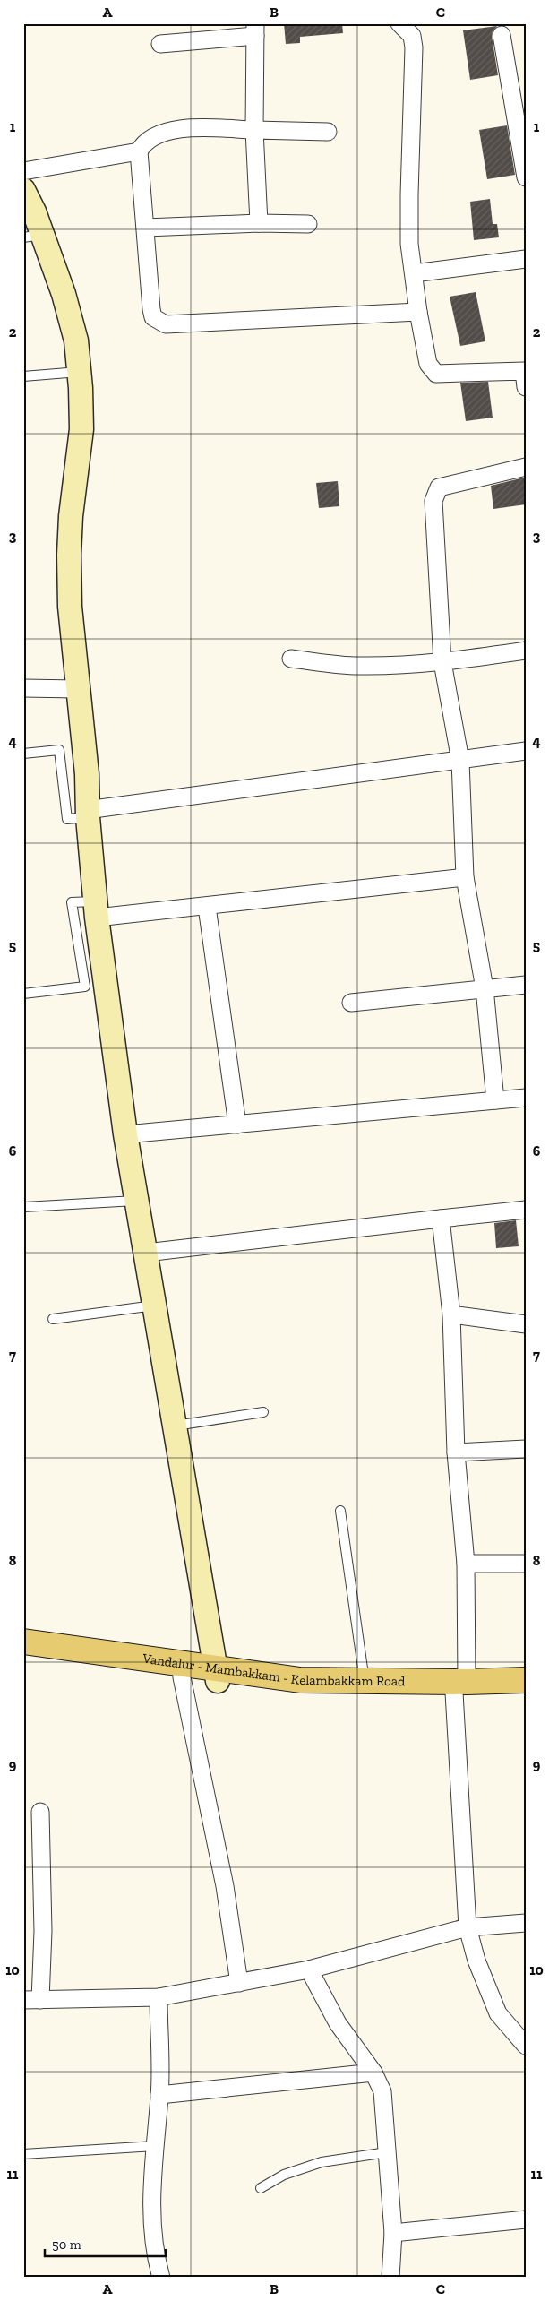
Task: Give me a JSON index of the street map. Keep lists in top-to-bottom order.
{
  "streets": {
    "main road": ["Vandalur - Mambakkam - Kelambakkam Road"]
  },
  "scale_bar": "50 m",
  "grid": {
    "columns": ["A", "B", "C"],
    "rows": [
      "1",
      "2",
      "3",
      "4",
      "5",
      "6",
      "7",
      "8",
      "9",
      "10",
      "11"
    ]
  }
}
